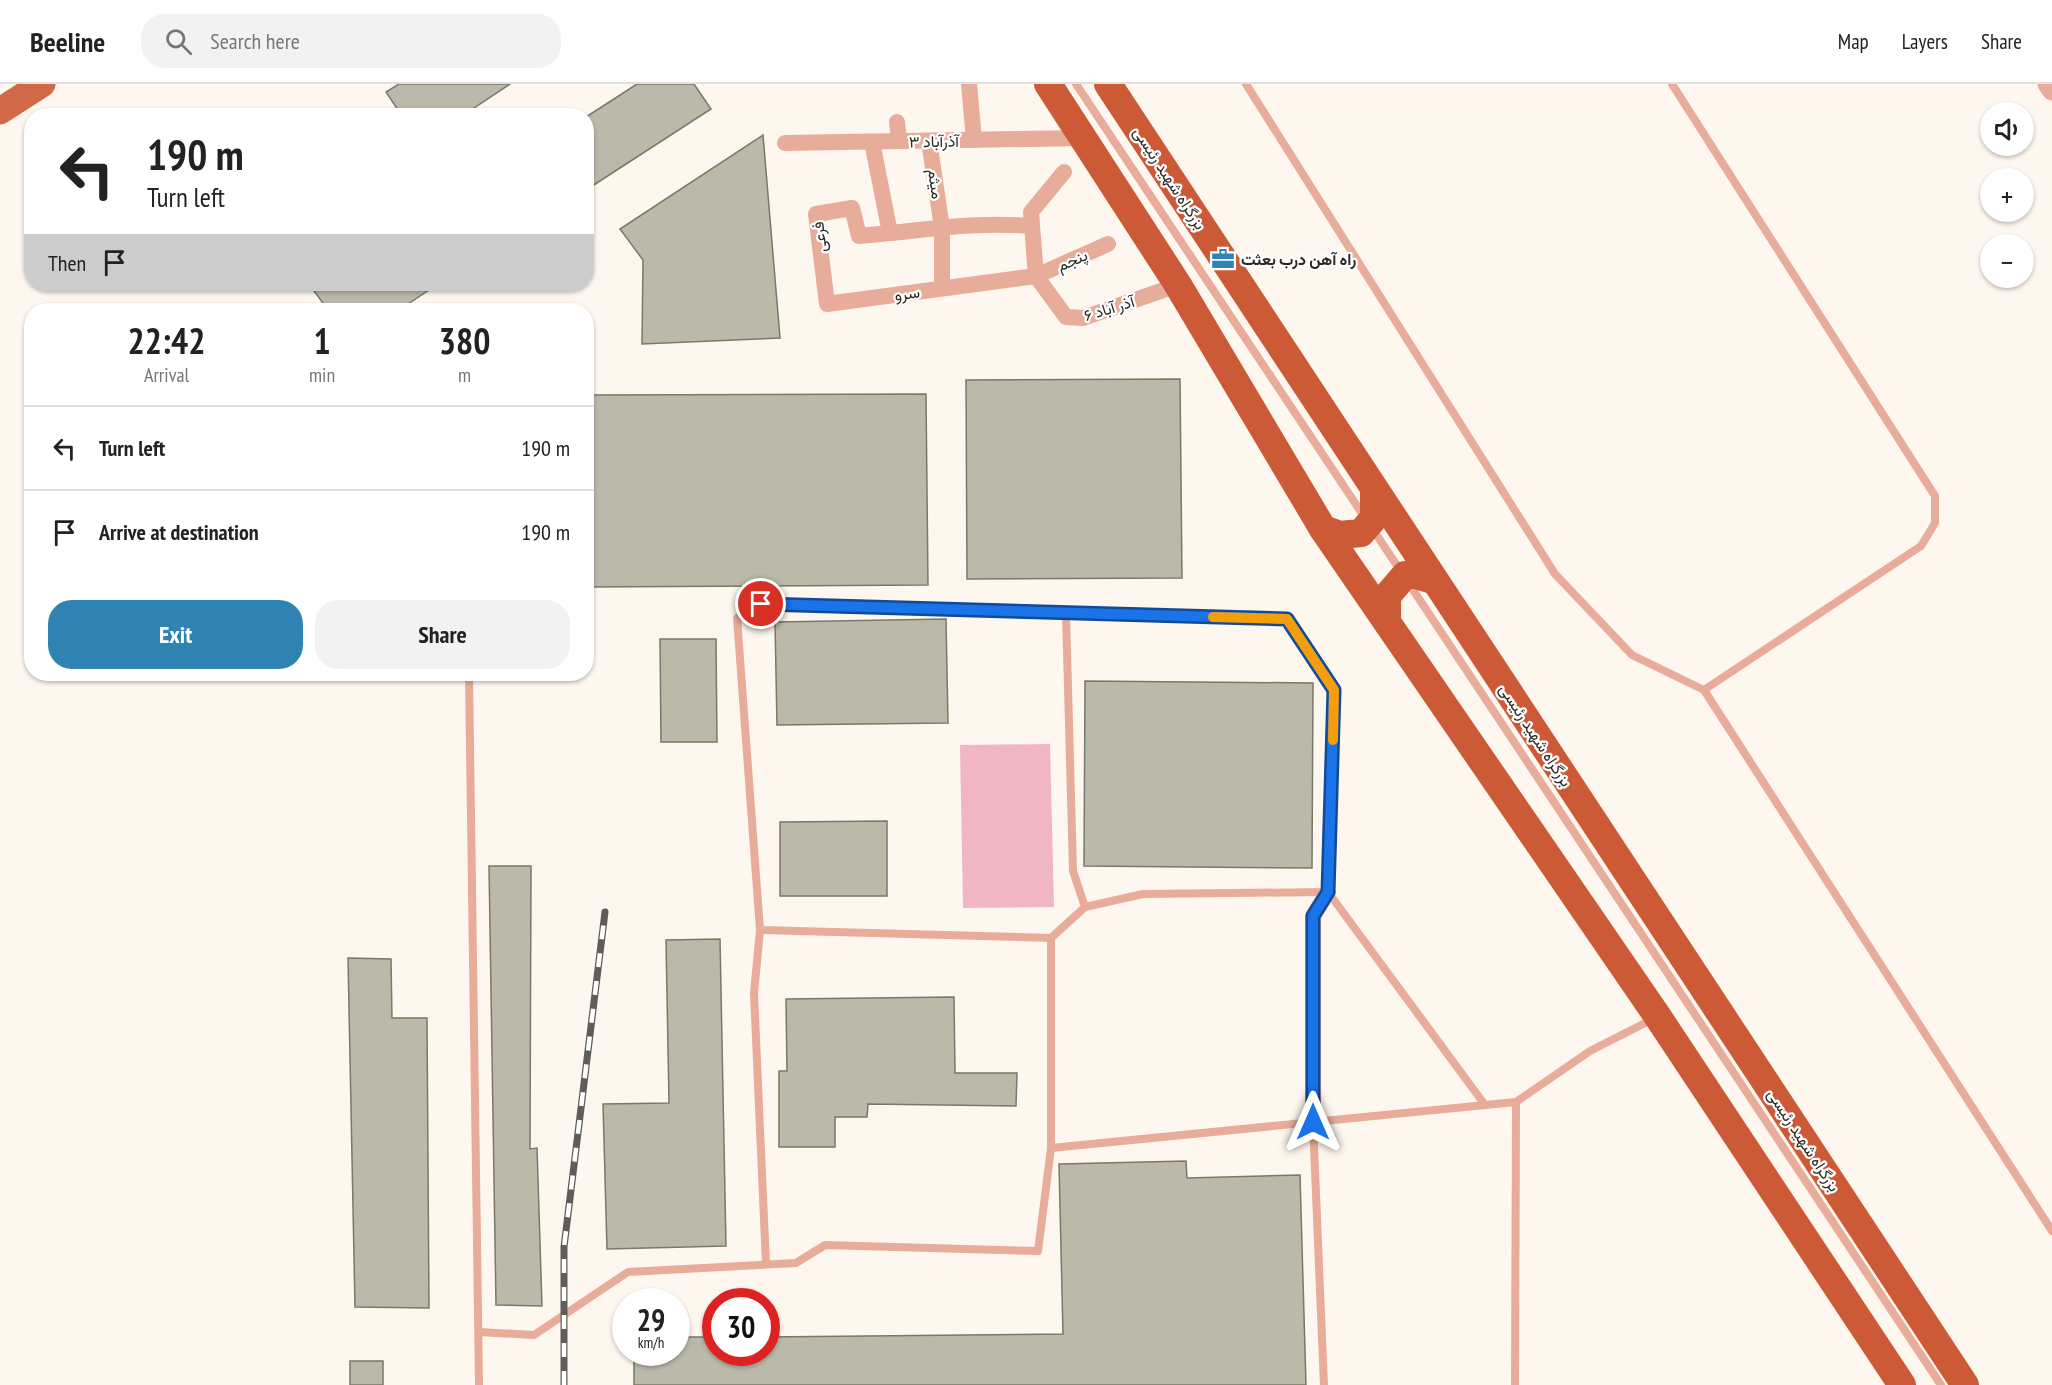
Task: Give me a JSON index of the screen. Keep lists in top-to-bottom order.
{
  "streets": {
    "highway": ["بزرگراه شهید رئیسی"],
    "street": [
      "۳ آذرآباد",
      "میثم",
      "فرعی",
      "پنجم",
      "سرو",
      "آذر آباد ۶"
    ]
  },
  "crossings": [
    ["۳ آذرآباد", "میثم"],
    ["میثم", "سرو"],
    ["فرعی", "سرو"],
    ["پنجم", "سرو"],
    ["پنجم", "آذر آباد ۶"],
    ["سرو", "آذر آباد ۶"]
  ],
  "places": {
    "office": ["راه آهن درب بعثت"]
  },
  "page": {
    "header": "Beeline",
    "search": "Search here",
    "nav": ["Map", "Layers", "Share"],
    "map_buttons": ["+", "−"],
    "turn": ["190 m", "Turn left"],
    "then": "Then",
    "eta": [
      "22:42",
      "Arrival",
      "1",
      "min",
      "380",
      "m"
    ],
    "list": [
      {
        "name": "Turn left",
        "value": "190 m"
      },
      {
        "name": "Arrive at destination",
        "value": "190 m"
      }
    ],
    "buttons": ["Exit", "Share"],
    "speed": "29 km/h",
    "limit": "30"
  }
}
